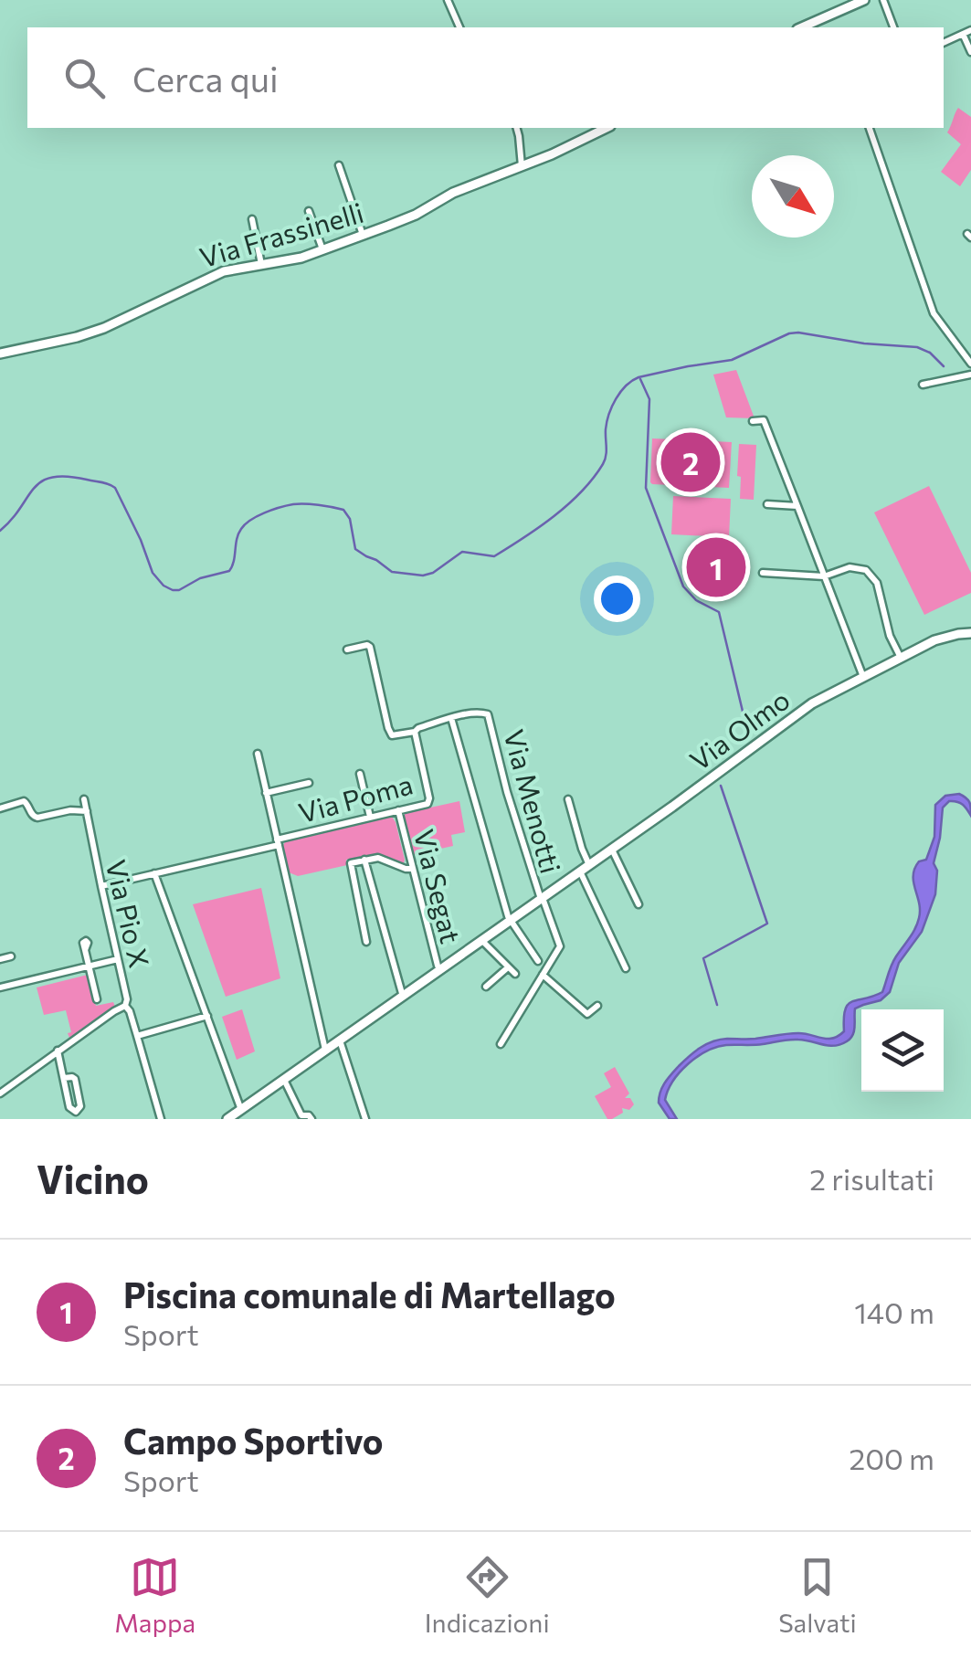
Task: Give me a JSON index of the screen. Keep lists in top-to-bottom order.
{
  "streets": {
    "street": [
      "Via Frassinelli",
      "Via Olmo",
      "Via Poma",
      "Via Menotti",
      "Via Segat",
      "Via Pio X"
    ]
  },
  "crossings": [
    ["Via Olmo", "Via Menotti"],
    ["Via Olmo", "Via Segat"],
    ["Via Poma", "Via Segat"],
    ["Via Poma", "Via Pio X"]
  ],
  "north": "bottom right",
  "page": {
    "search": "Cerca qui",
    "pins": ["2", "1"],
    "heading": ["Vicino", "2 risultati"],
    "list": [
      {
        "mark": "1",
        "name": "Piscina comunale di Martellago",
        "note": "Sport",
        "value": "140 m"
      },
      {
        "mark": "2",
        "name": "Campo Sportivo",
        "note": "Sport",
        "value": "200 m"
      }
    ],
    "nav": ["Mappa", "Indicazioni", "Salvati"]
  }
}
